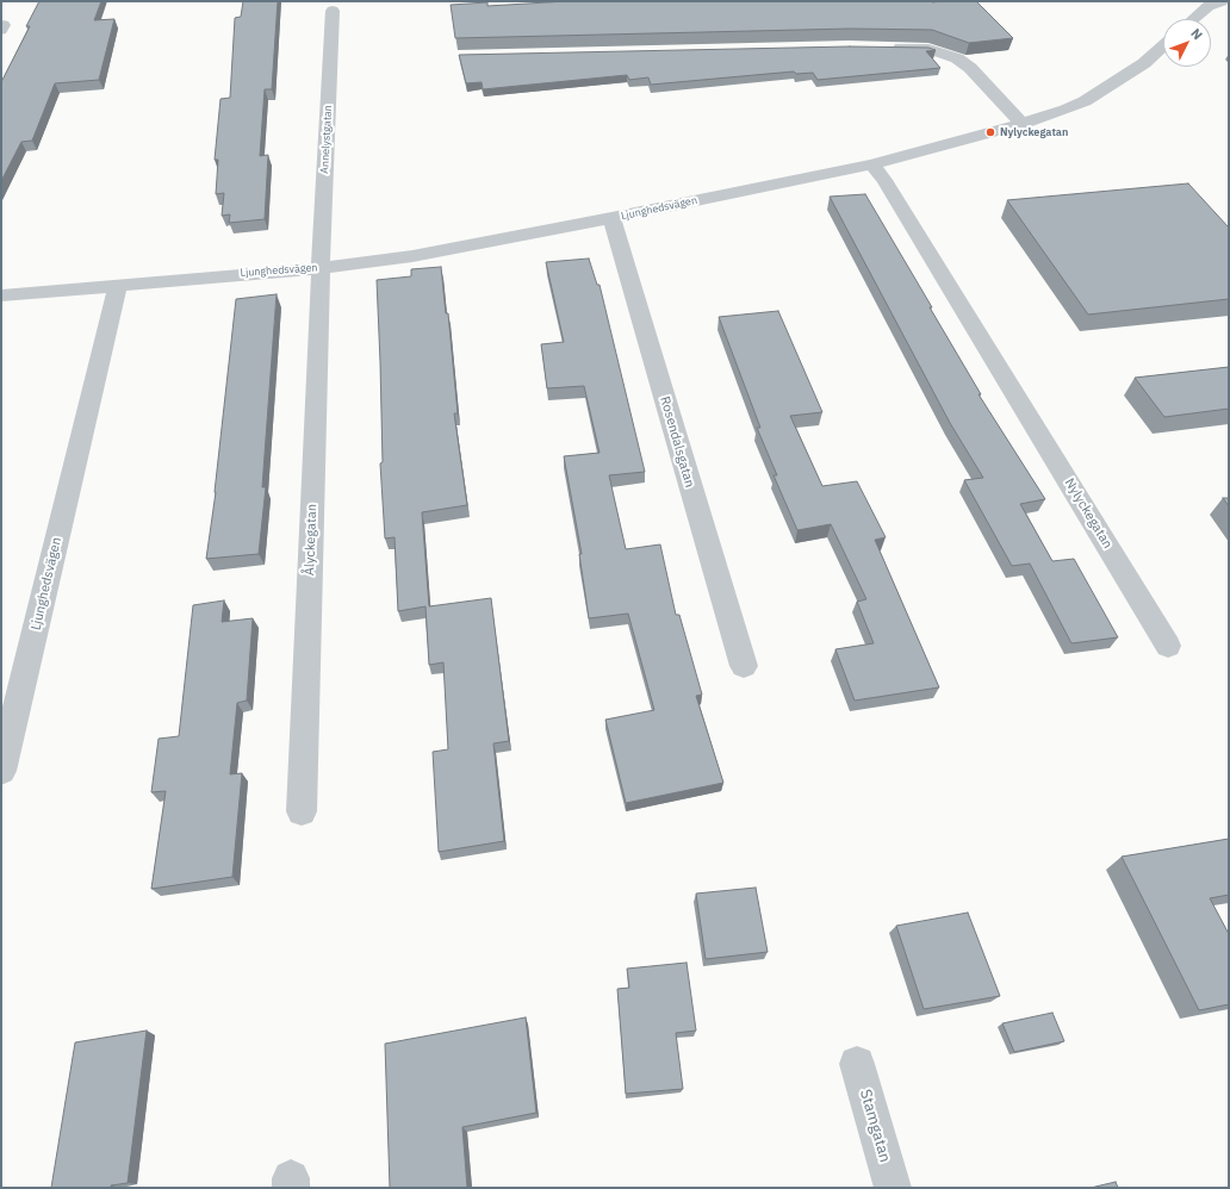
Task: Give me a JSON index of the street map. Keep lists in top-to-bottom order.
{
  "streets": {
    "street": [
      "Annelystgatan",
      "Ljunghedsvägen",
      "Rosendalsgatan",
      "Nylyckegatan",
      "Ålyckegatan",
      "Stamgatan"
    ]
  },
  "crossings": [
    ["Annelystgatan", "Ljunghedsvägen"],
    ["Annelystgatan", "Ålyckegatan"],
    ["Ljunghedsvägen", "Rosendalsgatan"],
    ["Ljunghedsvägen", "Nylyckegatan"],
    ["Ljunghedsvägen", "Ålyckegatan"]
  ],
  "places": ["Nylyckegatan"],
  "north": "top right"
}
